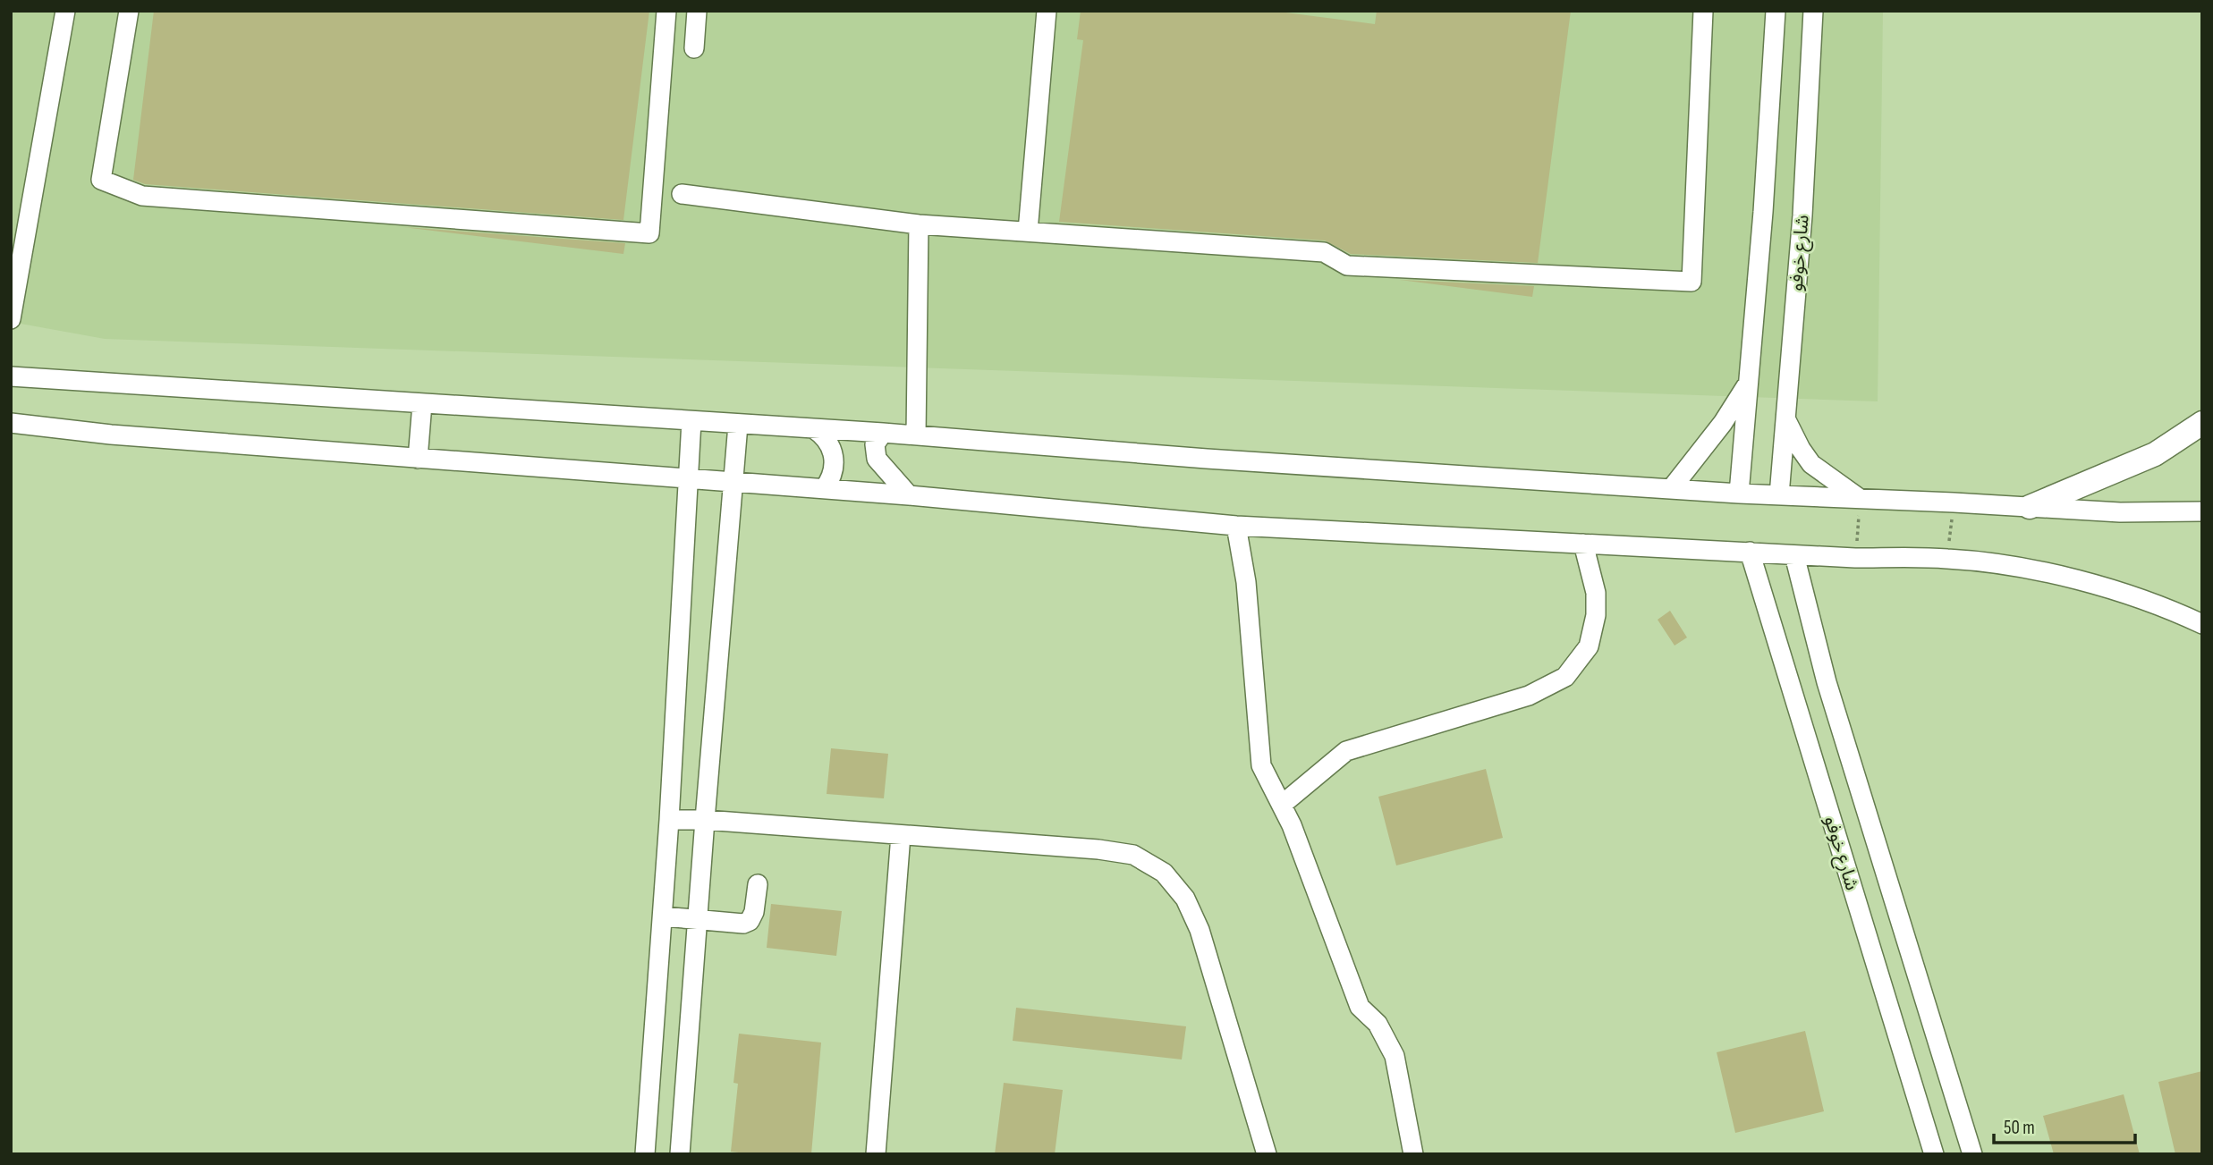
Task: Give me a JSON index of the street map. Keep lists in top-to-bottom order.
{
  "streets": {
    "street": ["شارع خوفو"]
  },
  "scale_bar": "50 m"
}
